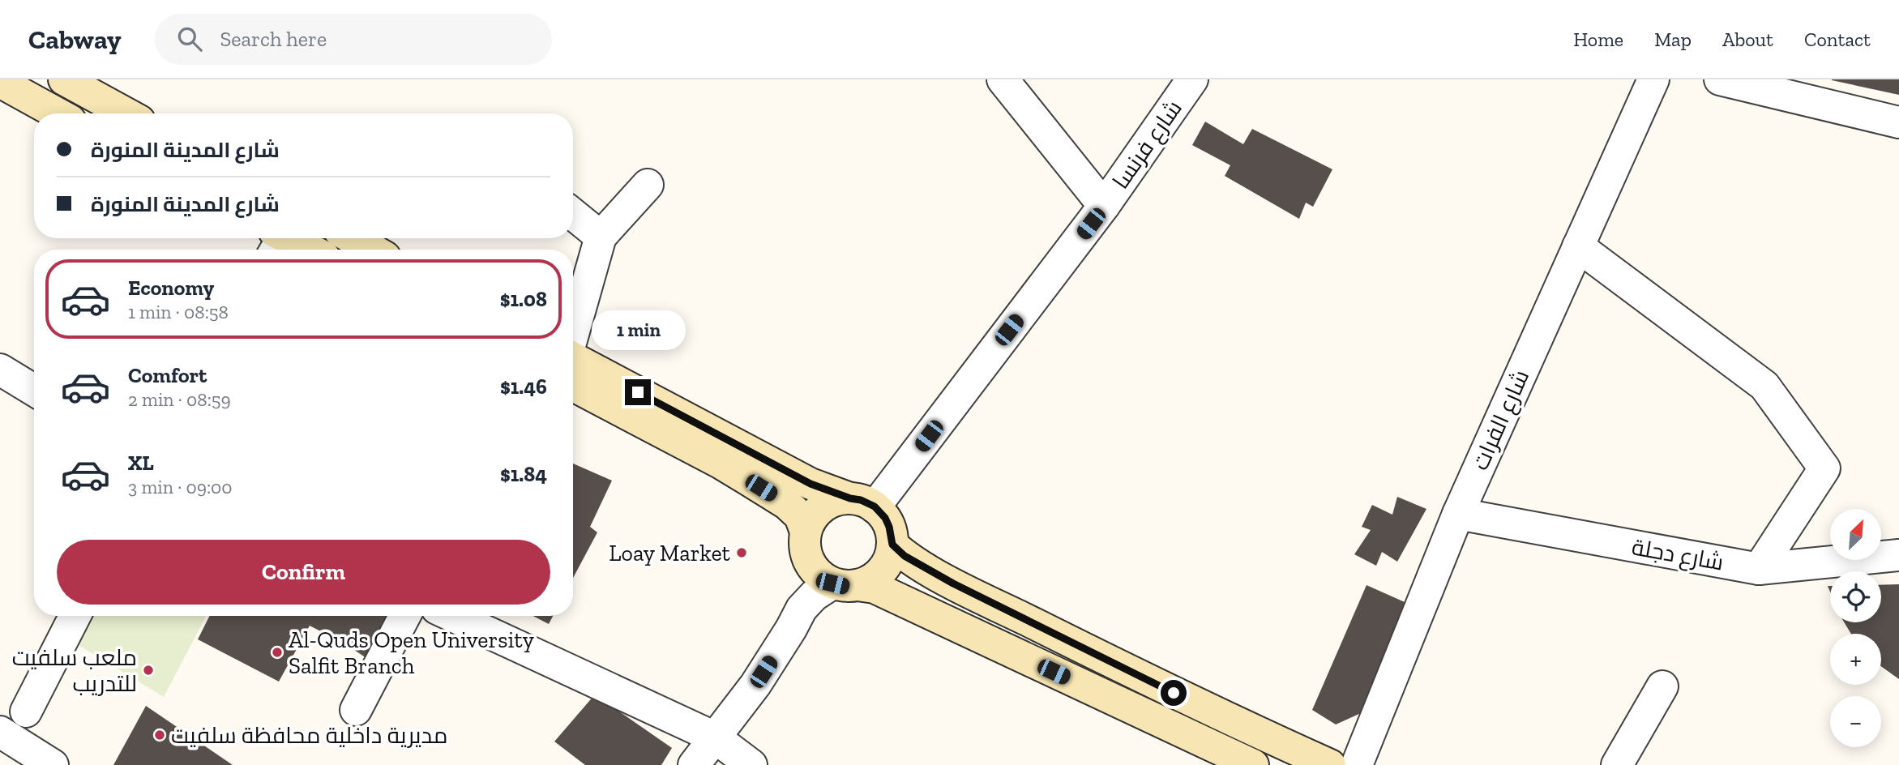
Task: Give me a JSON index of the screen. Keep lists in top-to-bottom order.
{
  "streets": {
    "street": ["شارع فرنسا", "شارع الفرات", "شارع دجلة"]
  },
  "crossings": [
    ["شارع الفرات", "شارع دجلة"]
  ],
  "places": [
    "Loay Market",
    "Al-Quds Open University Salfit Branch",
    "ملعب سلفيت للتدريب",
    "مديرية داخلية محافظة سلفيت"
  ],
  "north": "top right",
  "page": {
    "header": "Cabway",
    "search": "Search here",
    "nav": [
      "Home",
      "Map",
      "About",
      "Contact"
    ],
    "banner": ["شارع المدينة المنورة", "شارع المدينة المنورة"],
    "list": [
      {
        "name": "Economy",
        "note": "1 min · 08:58",
        "value": "$1.08"
      },
      {
        "name": "Comfort",
        "note": "2 min · 08:59",
        "value": "$1.46"
      },
      {
        "name": "XL",
        "note": "3 min · 09:00",
        "value": "$1.84"
      }
    ],
    "bubble": "1 min",
    "map_buttons": ["+", "−"],
    "buttons": "Confirm"
  }
}
